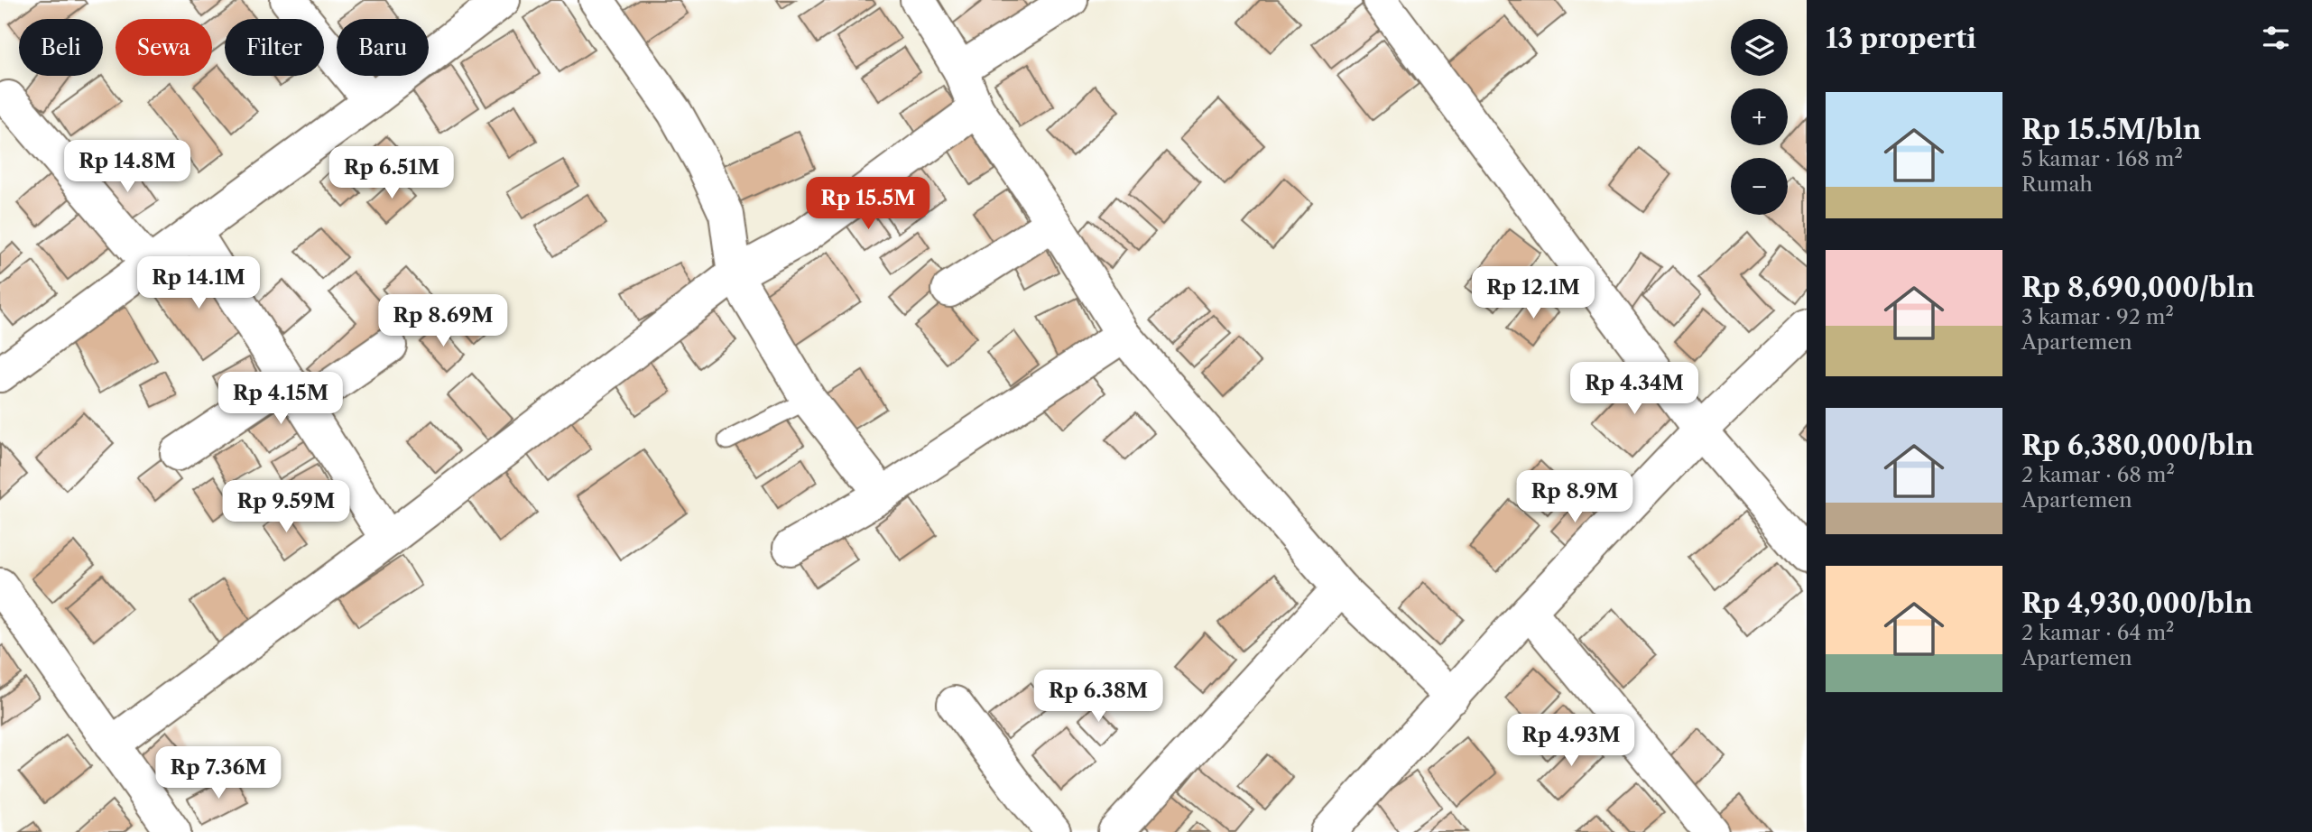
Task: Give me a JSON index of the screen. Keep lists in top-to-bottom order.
{
  "page": {
    "heading": "13 properti",
    "map_buttons": ["+", "−"],
    "chip": [
      "Beli",
      "Sewa",
      "Filter",
      "Baru"
    ],
    "list": [
      {
        "name": "Rp 15.5M/bln",
        "note": "5 kamar · 168 m² · Rumah"
      },
      {
        "name": "Rp 8,690,000/bln",
        "note": "3 kamar · 92 m² · Apartemen"
      },
      {
        "name": "Rp 6,380,000/bln",
        "note": "2 kamar · 68 m² · Apartemen"
      },
      {
        "name": "Rp 4,930,000/bln",
        "note": "2 kamar · 64 m² · Apartemen"
      }
    ],
    "price": [
      "Rp 14.8M",
      "Rp 6.51M",
      "Rp 15.5M",
      "Rp 14.1M",
      "Rp 12.1M",
      "Rp 8.69M",
      "Rp 4.34M",
      "Rp 4.15M",
      "Rp 8.9M",
      "Rp 9.59M",
      "Rp 6.38M",
      "Rp 4.93M",
      "Rp 7.36M"
    ]
  }
}
